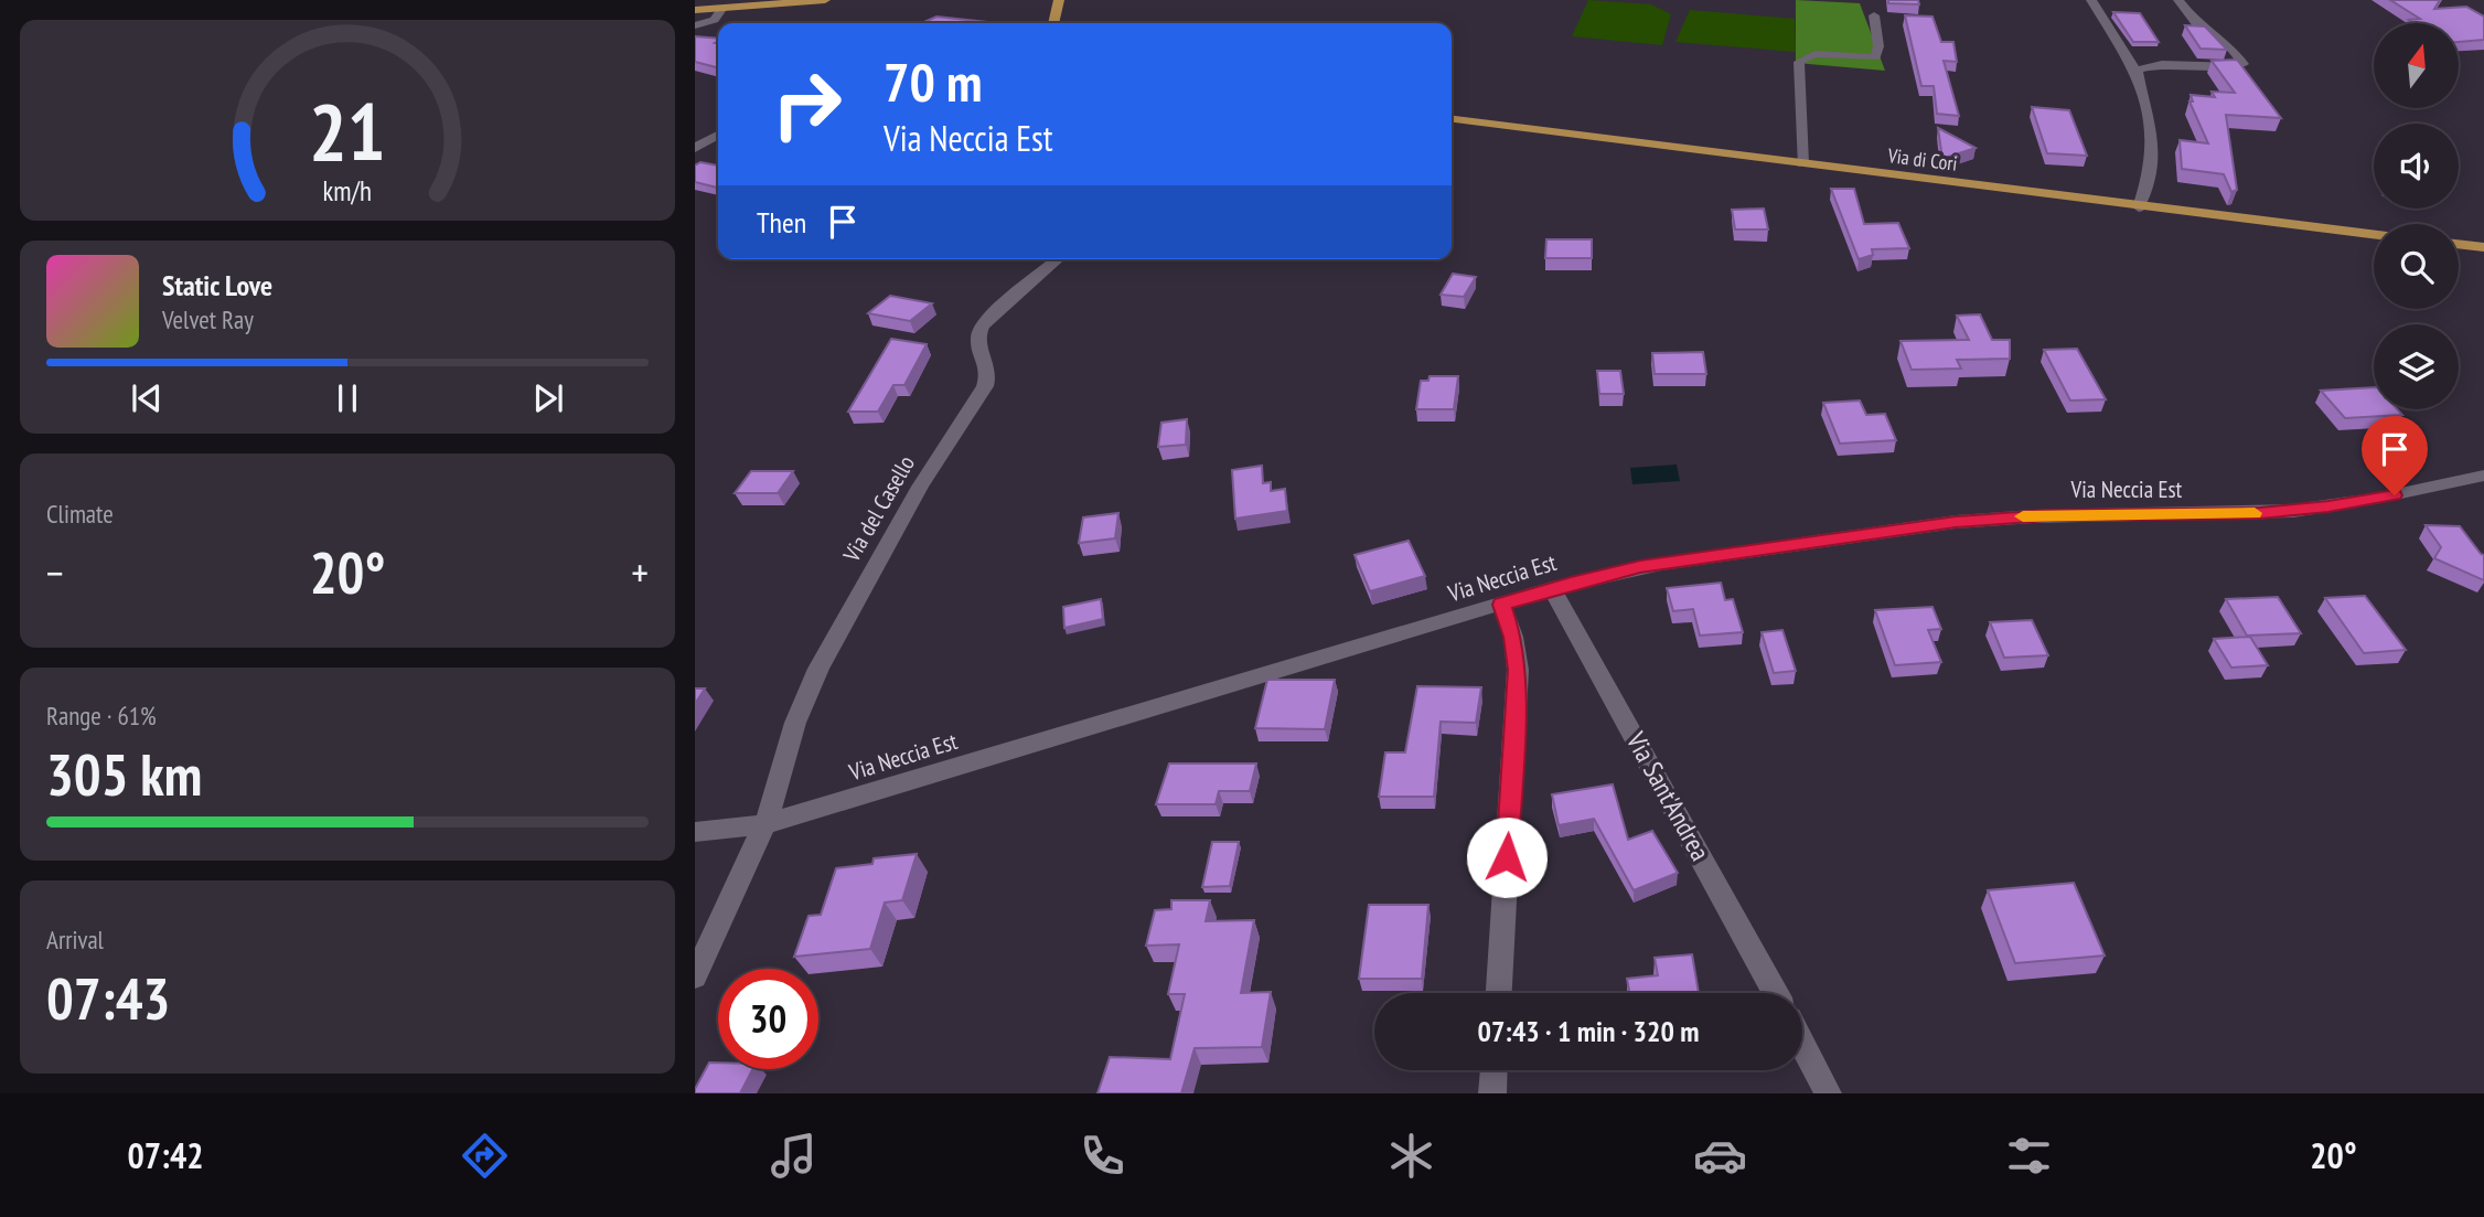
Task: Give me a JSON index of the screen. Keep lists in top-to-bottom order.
{
  "streets": {
    "main road": ["Via di Cori"],
    "street": ["Via Neccia Est", "Via del Casello", "Via Sant'Andrea"]
  },
  "crossings": [
    ["Via Neccia Est", "Via del Casello"],
    ["Via Neccia Est", "Via Sant'Andrea"]
  ],
  "north": "top",
  "page": {
    "turn": ["70 m", "Via Neccia Est"],
    "then": "Then",
    "song": ["Static Love", "Velvet Ray"],
    "tile": [
      "Climate",
      ["Range · 61%", "305 km"],
      ["Arrival", "07:43"]
    ],
    "heat": ["−", "20°", "+"],
    "limit": "30",
    "trip": "07:43 · 1 min · 320 m",
    "tabs": ["07:42", "20°"],
    "gauge": ["21", "km/h"]
  }
}
